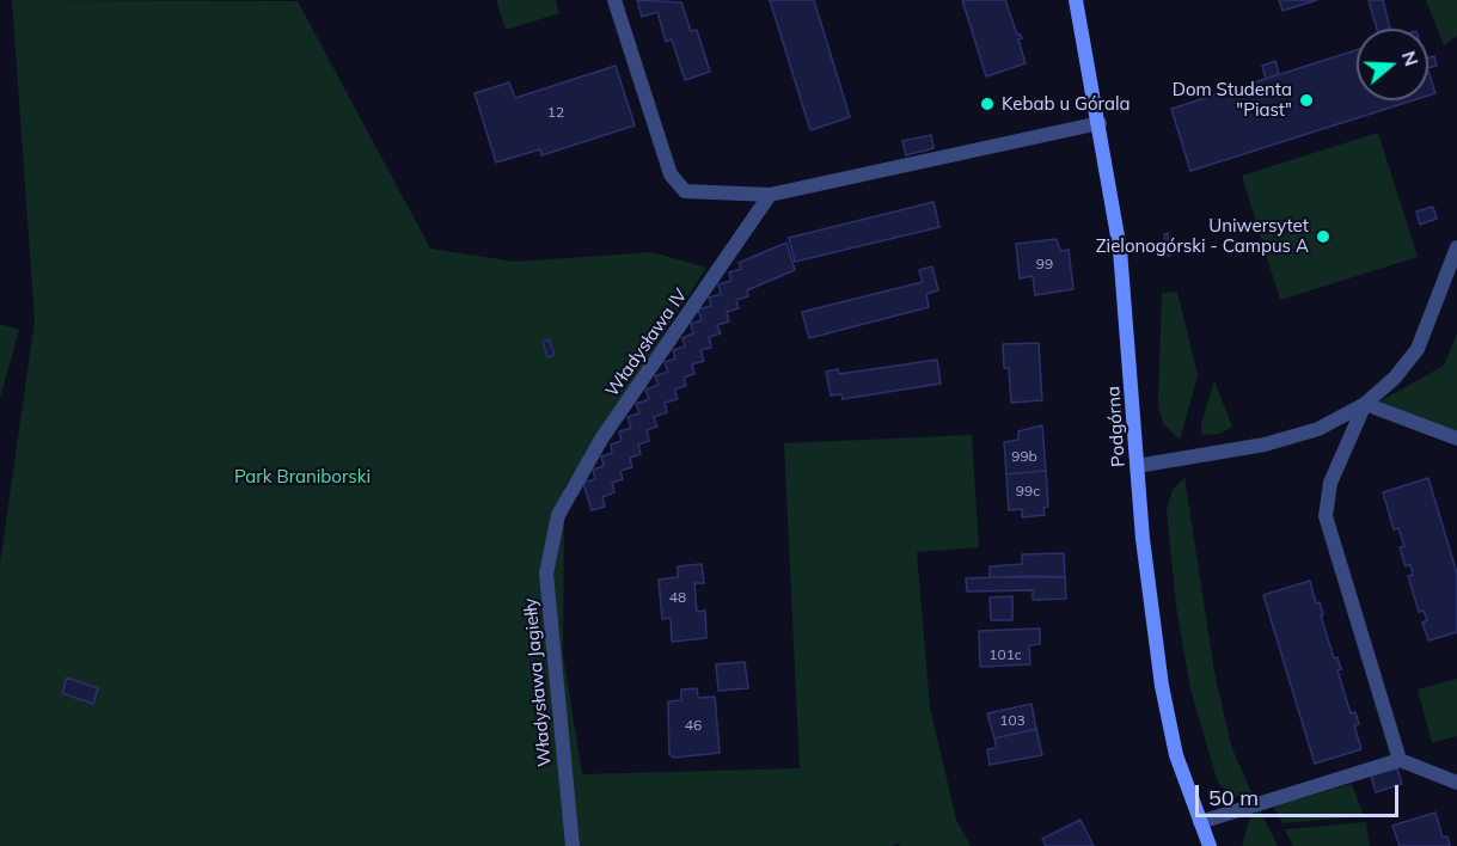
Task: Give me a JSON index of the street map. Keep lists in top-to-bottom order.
{
  "streets": {
    "street": ["Władysława IV", "Podgórna", "Władysława Jagiełły"]
  },
  "crossings": [
    ["Władysława IV", "Władysława Jagiełły"]
  ],
  "parks": ["Park Braniborski"],
  "places": ["Dom Studenta \"Piast\"", "Kebab u Górala", "Uniwersytet Zielonogórski - Campus A"],
  "house_numbers": [
    "12",
    "99",
    "99b",
    "99c",
    "48",
    "101c",
    "103",
    "46"
  ],
  "scale_bar": "50 m",
  "north": "right"
}
